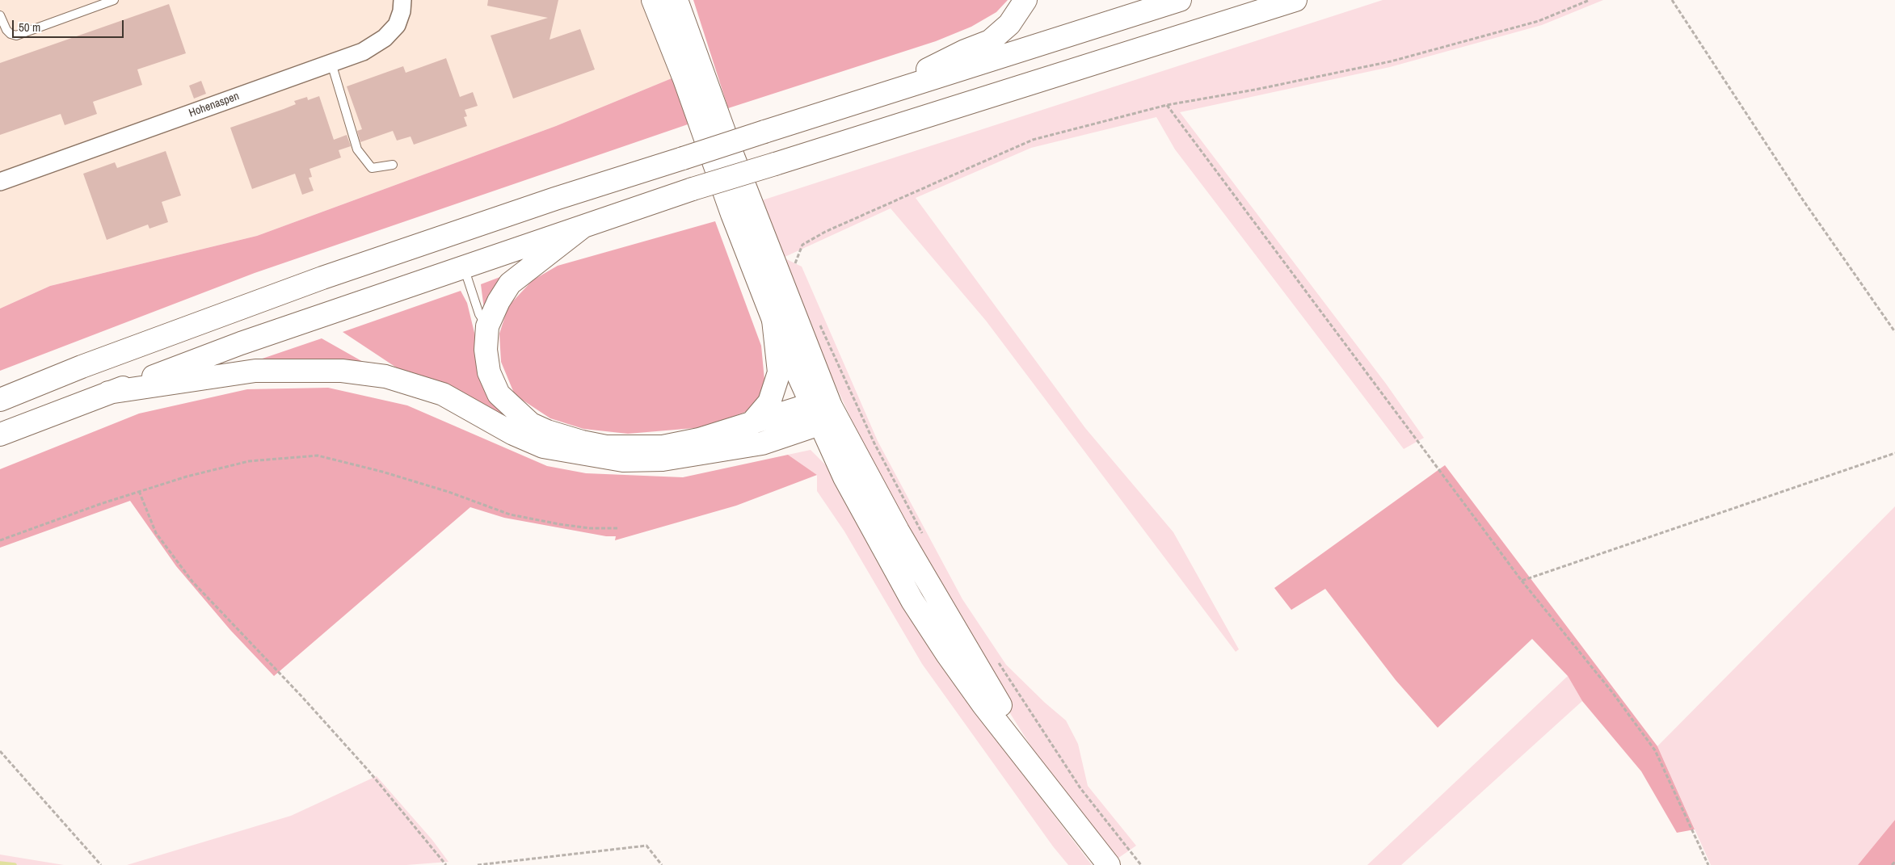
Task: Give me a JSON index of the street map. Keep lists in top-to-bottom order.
{
  "streets": {
    "street": ["Hohenaspen"]
  },
  "scale_bar": "50 m"
}
